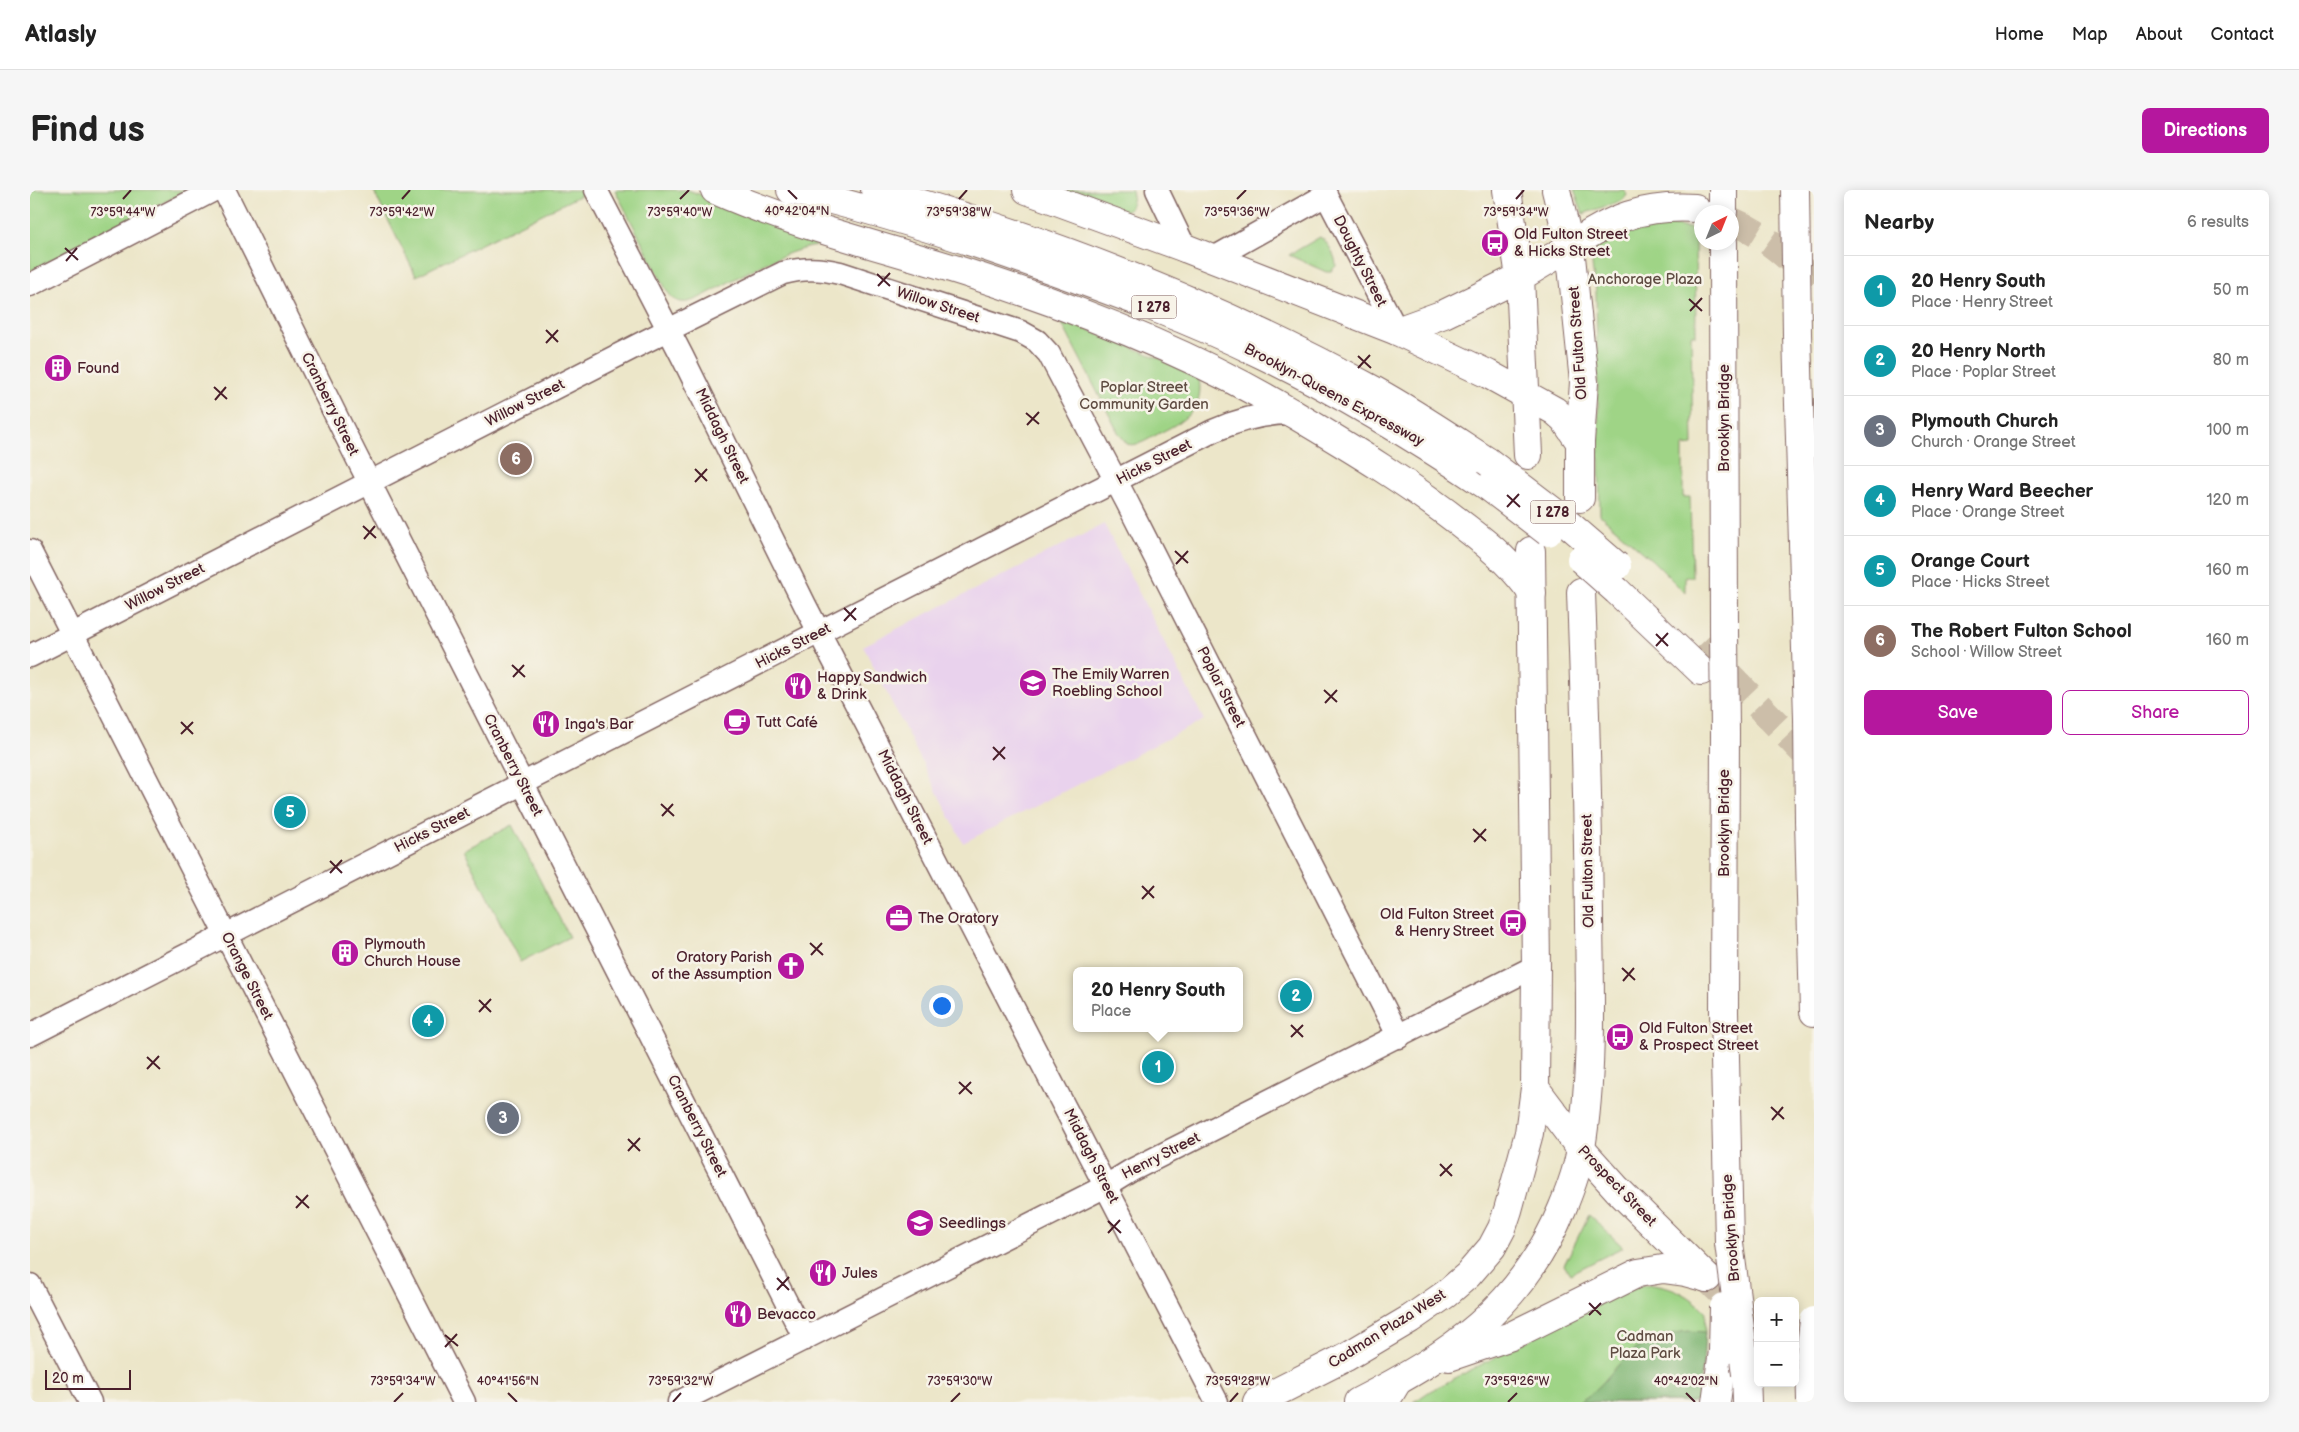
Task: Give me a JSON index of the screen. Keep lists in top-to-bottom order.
{
  "streets": {
    "main road": [
      "I 278",
      "Old Fulton Street",
      "Brooklyn-Queens Expressway",
      "Brooklyn Bridge",
      "Prospect Street",
      "Cadman Plaza West"
    ],
    "street": [
      "Doughty Street",
      "Willow Street",
      "Cranberry Street",
      "Middagh Street",
      "Hicks Street",
      "Poplar Street",
      "Orange Street",
      "Henry Street"
    ]
  },
  "crossings": [
    ["Willow Street", "Cranberry Street"],
    ["Willow Street", "Middagh Street"],
    ["Willow Street", "Poplar Street"],
    ["Willow Street", "Orange Street"],
    ["Old Fulton Street", "Prospect Street"],
    ["Cranberry Street", "Hicks Street"],
    ["Cranberry Street", "Henry Street"],
    ["Middagh Street", "Hicks Street"],
    ["Middagh Street", "Henry Street"],
    ["Hicks Street", "Poplar Street"],
    ["Hicks Street", "Orange Street"],
    ["Poplar Street", "Henry Street"],
    ["Prospect Street", "Cadman Plaza West"]
  ],
  "parks": ["Anchorage Plaza", "Poplar Street Community Garden", "Cadman Plaza Park"],
  "places": {
    "bus stop": ["Old Fulton Street & Hicks Street", "Old Fulton Street & Henry Street", "Old Fulton Street & Prospect Street"],
    "building": ["Found", "Plymouth Church House"],
    "school or university": ["The Emily Warren Roebling School", "Seedlings"],
    "restaurant": [
      "Happy Sandwich & Drink",
      "Inga's Bar",
      "Jules",
      "Bevacco"
    ],
    "cafe": ["Tutt Café"],
    "office": ["The Oratory"],
    "church": ["Oratory Parish of the Assumption"]
  },
  "scale_bar": "20 m",
  "north": "top right",
  "page": {
    "header": "Atlasly",
    "nav": [
      "Home",
      "Map",
      "About",
      "Contact"
    ],
    "buttons": [
      "Directions",
      ["Save", "Share"]
    ],
    "title": "Find us",
    "heading": ["Nearby", "6 results"],
    "list": [
      {
        "mark": "1",
        "name": "20 Henry South",
        "note": "Place · Henry Street",
        "value": "50 m"
      },
      {
        "mark": "2",
        "name": "20 Henry North",
        "note": "Place · Poplar Street",
        "value": "80 m"
      },
      {
        "mark": "3",
        "name": "Plymouth Church",
        "note": "Church · Orange Street",
        "value": "100 m"
      },
      {
        "mark": "4",
        "name": "Henry Ward Beecher",
        "note": "Place · Orange Street",
        "value": "120 m"
      },
      {
        "mark": "5",
        "name": "Orange Court",
        "note": "Place · Hicks Street",
        "value": "160 m"
      },
      {
        "mark": "6",
        "name": "The Robert Fulton School",
        "note": "School · Willow Street",
        "value": "160 m"
      }
    ],
    "pins": [
      "6",
      "5",
      "2",
      "4",
      "1",
      "3"
    ],
    "popup": ["20 Henry South", "Place"],
    "map_buttons": ["+", "−"],
    "scale": "20 m"
  },
  "coordinates": [
    "40°42'04\"N",
    "73°59'44\"W",
    "73°59'42\"W",
    "73°59'40\"W",
    "73°59'38\"W",
    "73°59'36\"W",
    "73°59'34\"W",
    "73°59'32\"W",
    "73°59'30\"W",
    "73°59'28\"W",
    "73°59'26\"W",
    "40°41'56\"N",
    "40°42'02\"N"
  ]
}
